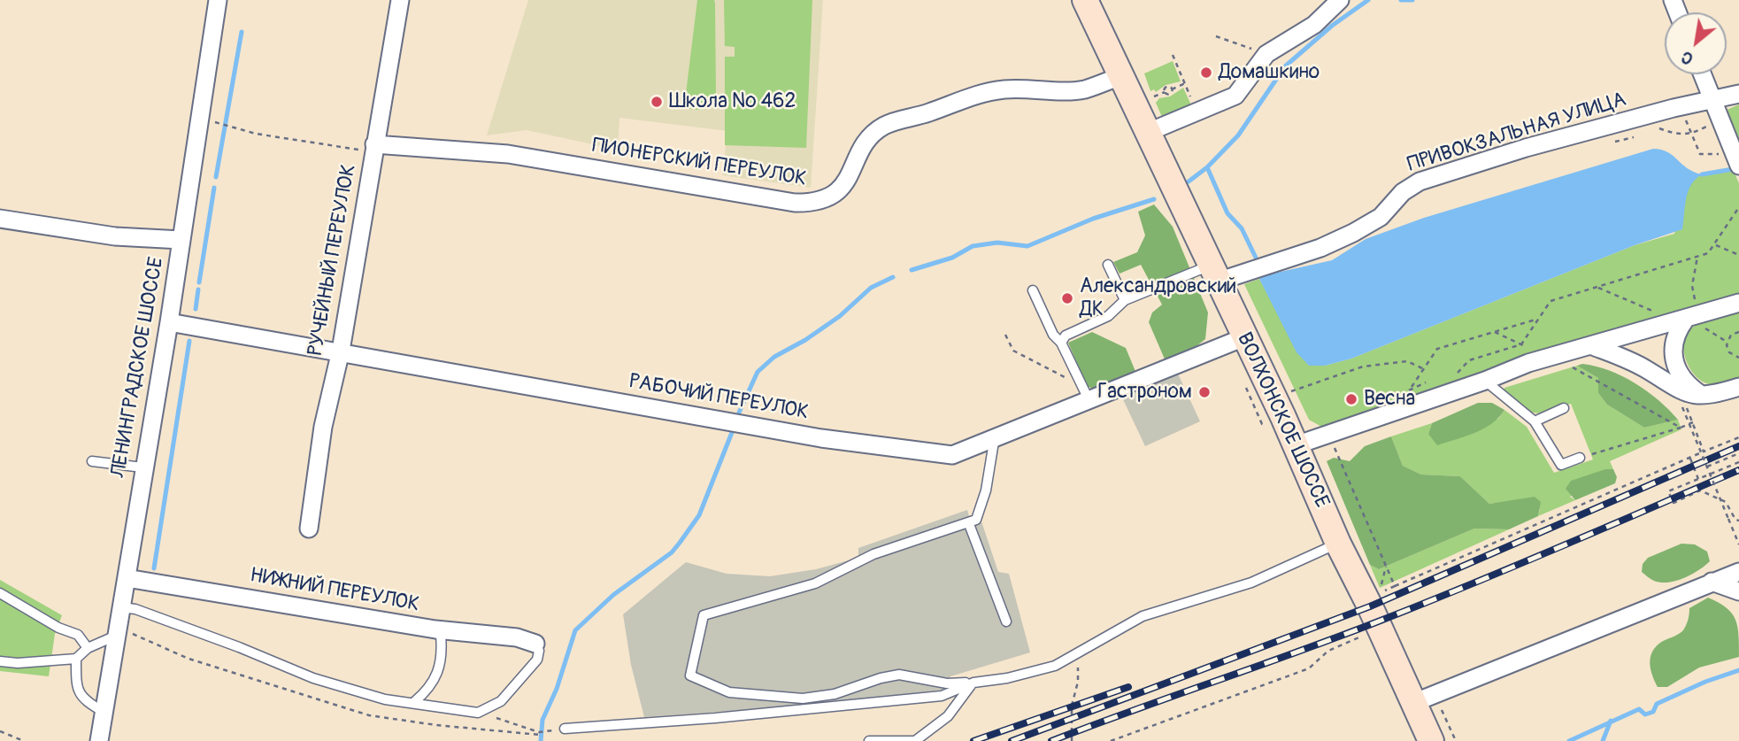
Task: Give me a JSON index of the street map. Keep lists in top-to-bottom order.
{
  "streets": {
    "main road": ["ВОЛХОНСКОЕ ШОССЕ"],
    "street": [
      "ПРИВОКЗАЛЬНАЯ УЛИЦА",
      "ПИОНЕРСКИЙ ПЕРЕУЛОК",
      "РУЧЕЙНЫЙ ПЕРЕУЛОК",
      "ЛЕНИНГРАДСКОЕ ШОССЕ",
      "РАБОЧИЙ ПЕРЕУЛОК",
      "НИЖНИЙ ПЕРЕУЛОК"
    ]
  },
  "crossings": [
    ["ПРИВОКЗАЛЬНАЯ УЛИЦА", "ВОЛХОНСКОЕ ШОССЕ"],
    ["ПИОНЕРСКИЙ ПЕРЕУЛОК", "РУЧЕЙНЫЙ ПЕРЕУЛОК"],
    ["ПИОНЕРСКИЙ ПЕРЕУЛОК", "ВОЛХОНСКОЕ ШОССЕ"],
    ["РУЧЕЙНЫЙ ПЕРЕУЛОК", "РАБОЧИЙ ПЕРЕУЛОК"],
    ["ЛЕНИНГРАДСКОЕ ШОССЕ", "РАБОЧИЙ ПЕРЕУЛОК"],
    ["ЛЕНИНГРАДСКОЕ ШОССЕ", "НИЖНИЙ ПЕРЕУЛОК"],
    ["РАБОЧИЙ ПЕРЕУЛОК", "ВОЛХОНСКОЕ ШОССЕ"]
  ],
  "places": [
    "Домашкино",
    "Школа № 462",
    "Александровский ДК",
    "Гастроном",
    "Весна"
  ],
  "north": "bottom left"
}
